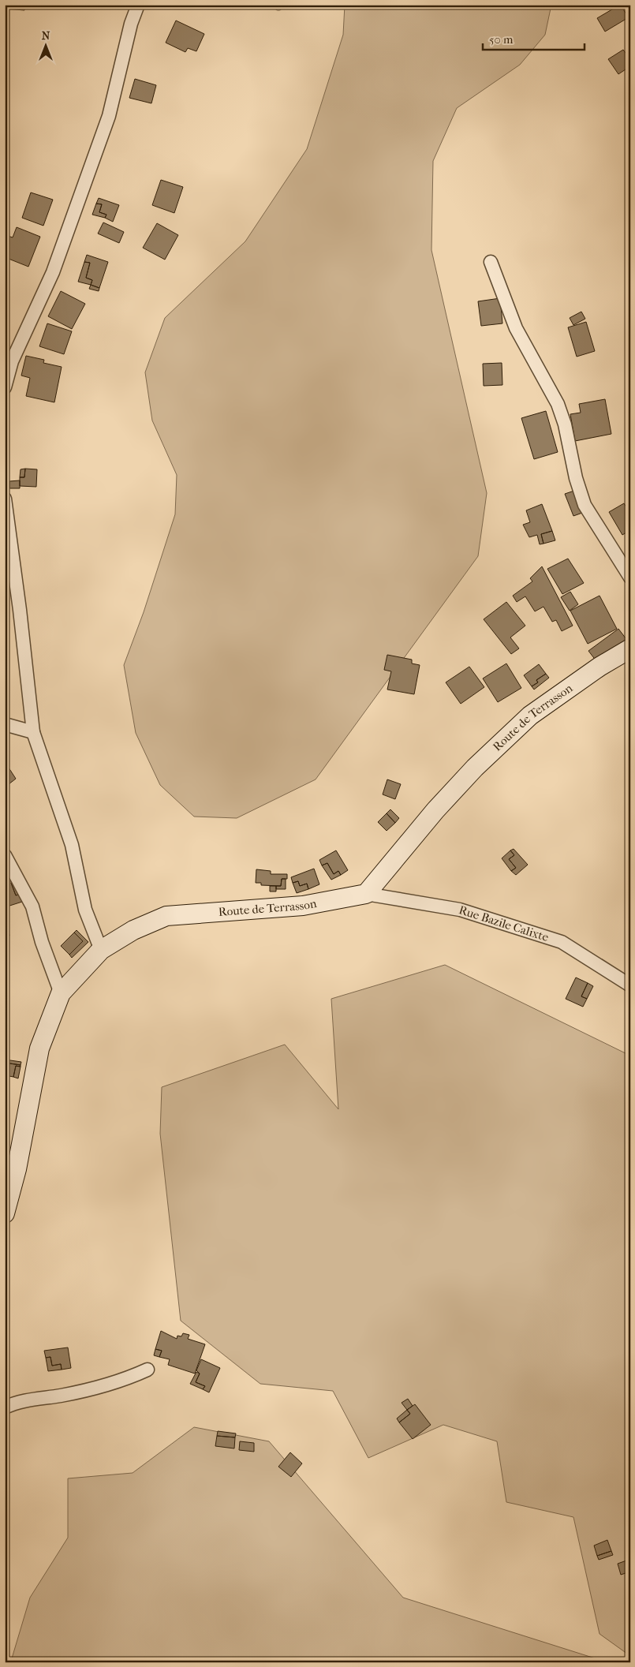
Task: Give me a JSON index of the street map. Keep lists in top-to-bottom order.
{
  "streets": {
    "street": ["Route de Terrasson", "Rue Bazile Calixte"]
  },
  "crossings": [
    ["Route de Terrasson", "Rue Bazile Calixte"]
  ],
  "scale_bar": "50 m",
  "north": "top"
}
